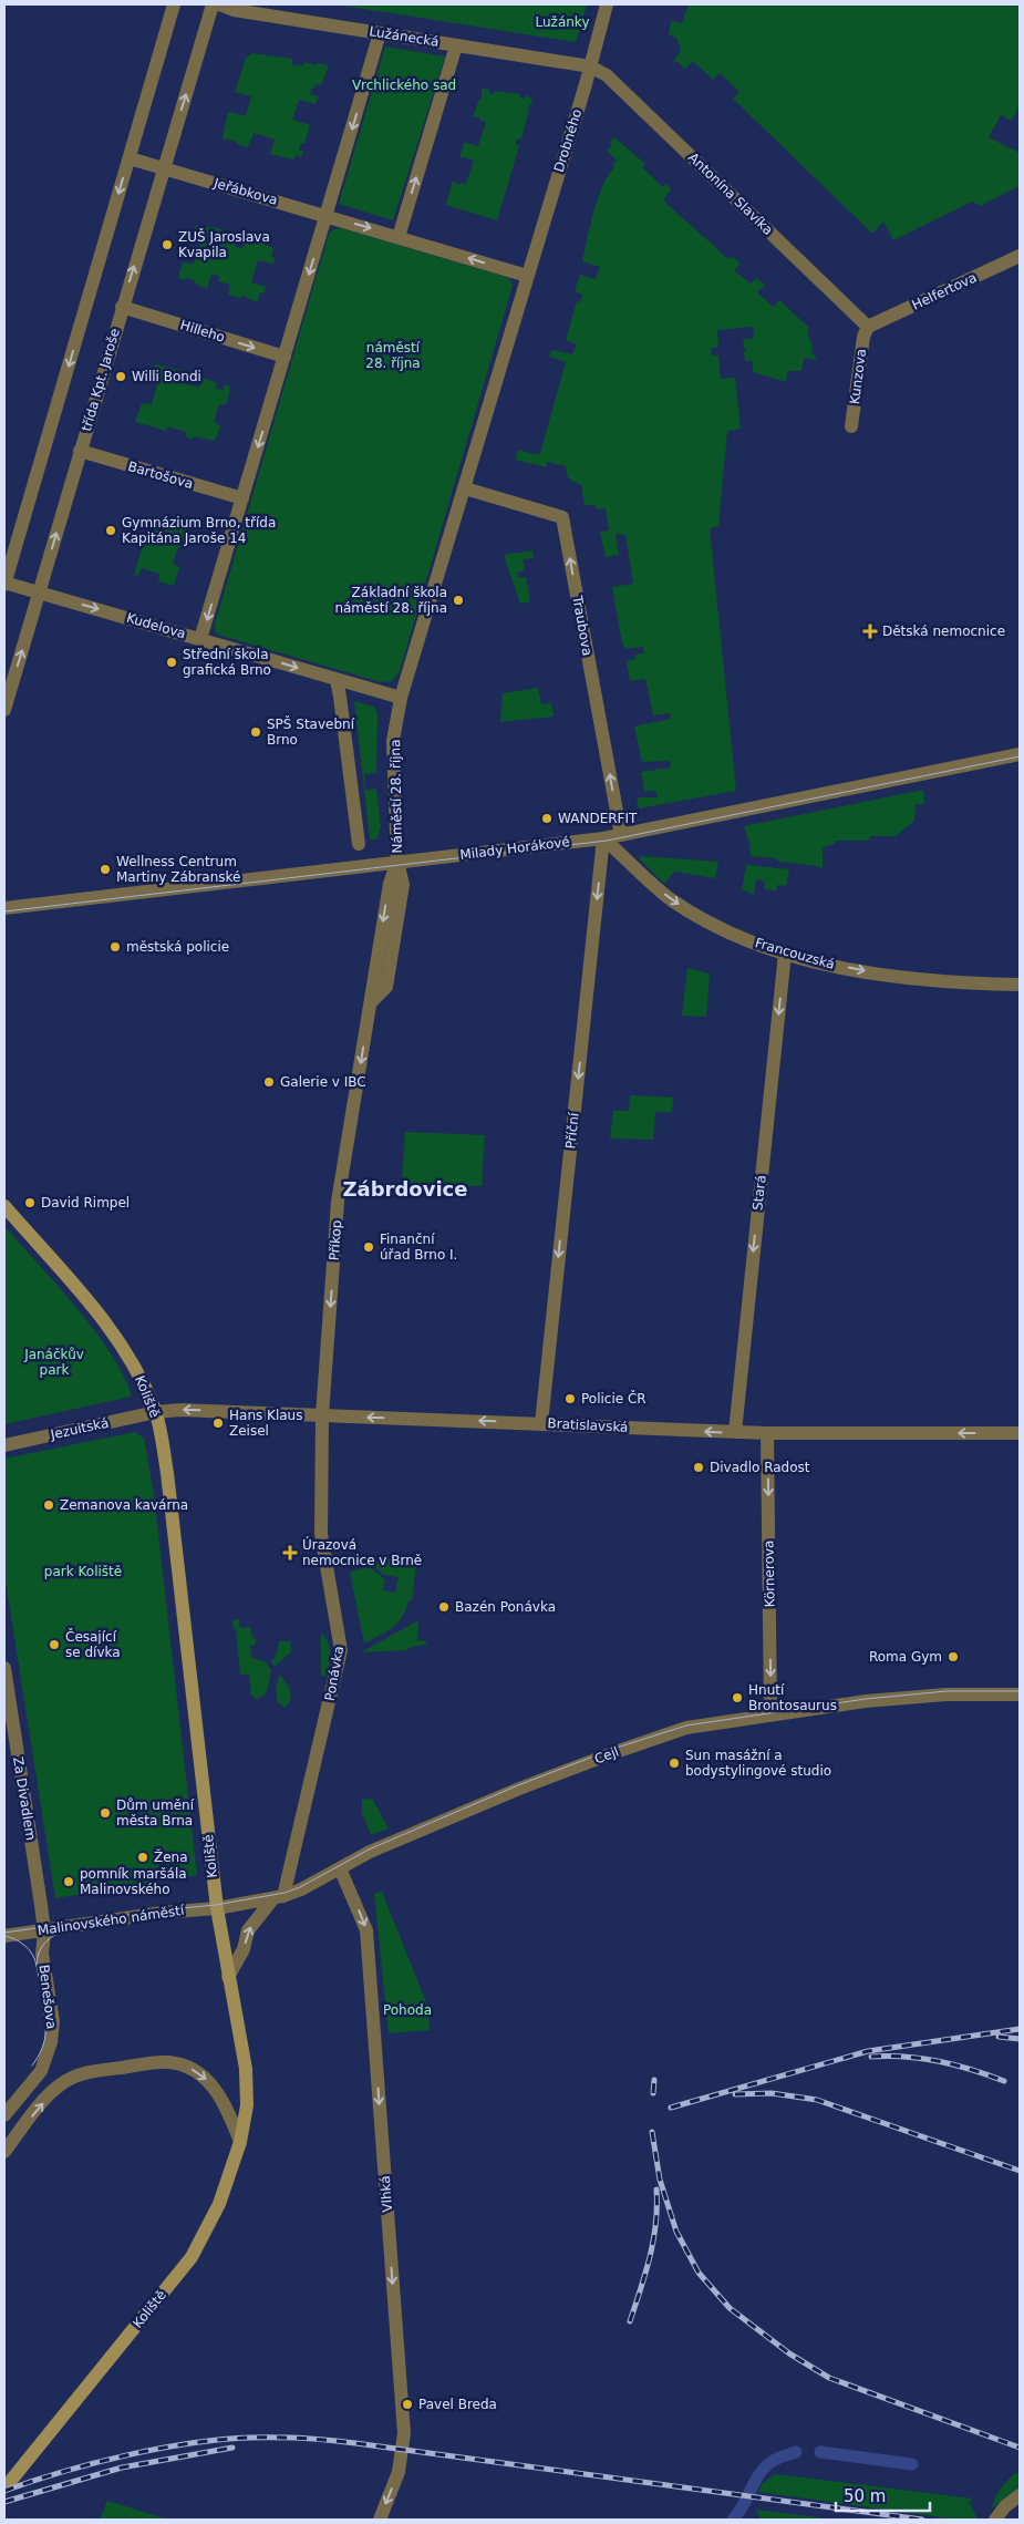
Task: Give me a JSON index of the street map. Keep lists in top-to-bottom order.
{
  "streets": {
    "main road": ["Koliště"],
    "street": [
      "Lužánecká",
      "Drobného",
      "Jeřábkova",
      "Antonína Slavíka",
      "Helfertova",
      "Hilleho",
      "Kunzova",
      "třída Kpt. Jaroše",
      "Bartošova",
      "Kudelova",
      "Traubova",
      "Náměstí 28. října",
      "Milady Horákové",
      "Francouzská",
      "Příční",
      "Stará",
      "Příkop",
      "Bratislavská",
      "Jezuitská",
      "Körnerova",
      "Ponávka",
      "Cejl",
      "Za Divadlem",
      "Malinovského náměstí",
      "Benešova",
      "Vlhká"
    ]
  },
  "crossings": [
    ["Lužánecká", "Drobného"],
    ["Lužánecká", "Antonína Slavíka"],
    ["Drobného", "Antonína Slavíka"],
    ["Jeřábkova", "třída Kpt. Jaroše"],
    ["Antonína Slavíka", "Helfertova"],
    ["Antonína Slavíka", "Kunzova"],
    ["Helfertova", "Kunzova"],
    ["Hilleho", "třída Kpt. Jaroše"],
    ["třída Kpt. Jaroše", "Bartošova"],
    ["třída Kpt. Jaroše", "Kudelova"],
    ["Kudelova", "Náměstí 28. října"],
    ["Traubova", "Milady Horákové"],
    ["Náměstí 28. října", "Milady Horákové"],
    ["Náměstí 28. října", "Příkop"],
    ["Milady Horákové", "Francouzská"],
    ["Milady Horákové", "Příční"],
    ["Milady Horákové", "Příkop"],
    ["Francouzská", "Příční"],
    ["Francouzská", "Stará"],
    ["Příční", "Bratislavská"],
    ["Stará", "Bratislavská"],
    ["Příkop", "Bratislavská"],
    ["Příkop", "Ponávka"],
    ["Koliště", "Bratislavská"],
    ["Koliště", "Jezuitská"],
    ["Koliště", "Cejl"],
    ["Koliště", "Malinovského náměstí"],
    ["Bratislavská", "Jezuitská"],
    ["Bratislavská", "Körnerova"],
    ["Bratislavská", "Ponávka"],
    ["Körnerova", "Cejl"],
    ["Ponávka", "Cejl"],
    ["Cejl", "Malinovského náměstí"],
    ["Cejl", "Vlhká"],
    ["Za Divadlem", "Malinovského náměstí"],
    ["Za Divadlem", "Benešova"],
    ["Malinovského náměstí", "Benešova"]
  ],
  "one_way": [
    "Hilleho",
    "Kudelova",
    "Traubova",
    "Francouzská",
    "Příční",
    "Stará",
    "Příkop",
    "Bratislavská",
    "Körnerova",
    "Vlhká"
  ],
  "districts": ["Zábrdovice"],
  "parks": [
    "Lužánky",
    "Vrchlického sad",
    "náměstí 28. října",
    "Janáčkův park",
    "park Koliště",
    "Pohoda"
  ],
  "places": {
    "other": [
      "ZUŠ Jaroslava Kvapila",
      "Willi Bondi",
      "Gymnázium Brno, třída Kapitána Jaroše 14",
      "Základní škola náměstí 28. října",
      "Střední škola grafická Brno",
      "SPŠ Stavební Brno",
      "WANDERFIT",
      "Wellness Centrum Martiny Zábranské",
      "městská policie",
      "Galerie v IBC",
      "David Rimpel",
      "Finanční úřad Brno I.",
      "Policie ČR",
      "Hans Klaus Zeisel",
      "Divadlo Radost",
      "Zemanova kavárna",
      "Bazén Ponávka",
      "Česající se dívka",
      "Roma Gym",
      "Hnutí Brontosaurus",
      "Sun masážní a bodystylingové studio",
      "Dům umění města Brna",
      "Žena",
      "pomník maršála Malinovského",
      "Pavel Breda"
    ],
    "health": ["Dětská nemocnice", "Úrazová nemocnice v Brně"]
  },
  "scale_bar": "50 m"
}
